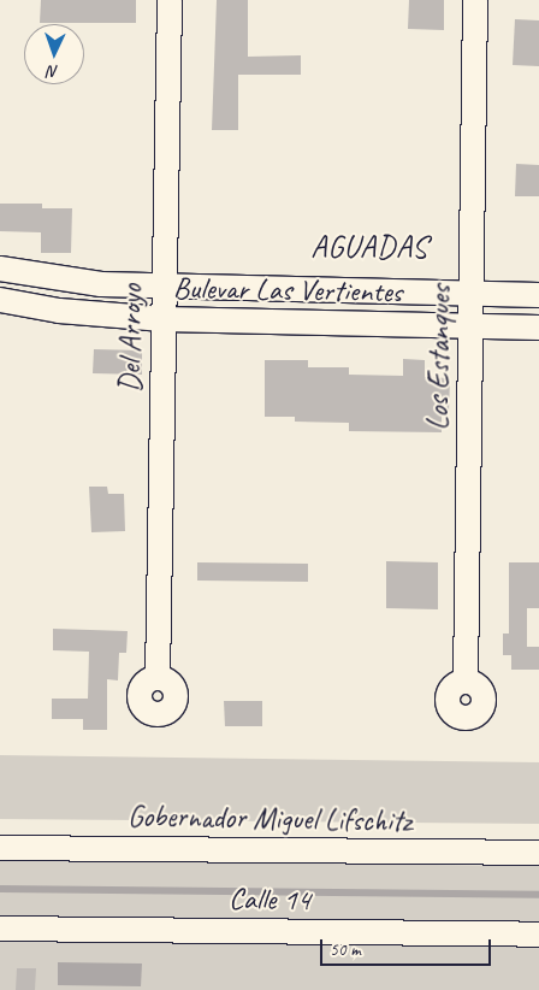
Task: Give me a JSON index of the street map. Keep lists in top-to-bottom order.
{
  "streets": {
    "street": [
      "Bulevar Las Vertientes",
      "Del Arroyo",
      "Los Estanques",
      "Gobernador Miguel Lifschitz",
      "Calle 14"
    ]
  },
  "crossings": [
    ["Bulevar Las Vertientes", "Del Arroyo"],
    ["Bulevar Las Vertientes", "Los Estanques"]
  ],
  "districts": ["AGUADAS"],
  "scale_bar": "50 m",
  "north": "bottom"
}
